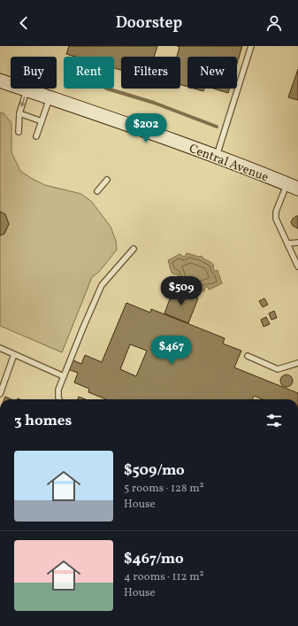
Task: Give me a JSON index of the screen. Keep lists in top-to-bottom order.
{
  "streets": {
    "main road": ["Central Avenue"]
  },
  "page": {
    "header": "Doorstep",
    "chip": [
      "Buy",
      "Rent",
      "Filters",
      "New"
    ],
    "price": ["$202", "$509", "$467"],
    "heading": "3 homes",
    "list": [
      {
        "name": "$509/mo",
        "note": "5 rooms · 128 m² · House"
      },
      {
        "name": "$467/mo",
        "note": "4 rooms · 112 m² · House"
      }
    ]
  }
}
